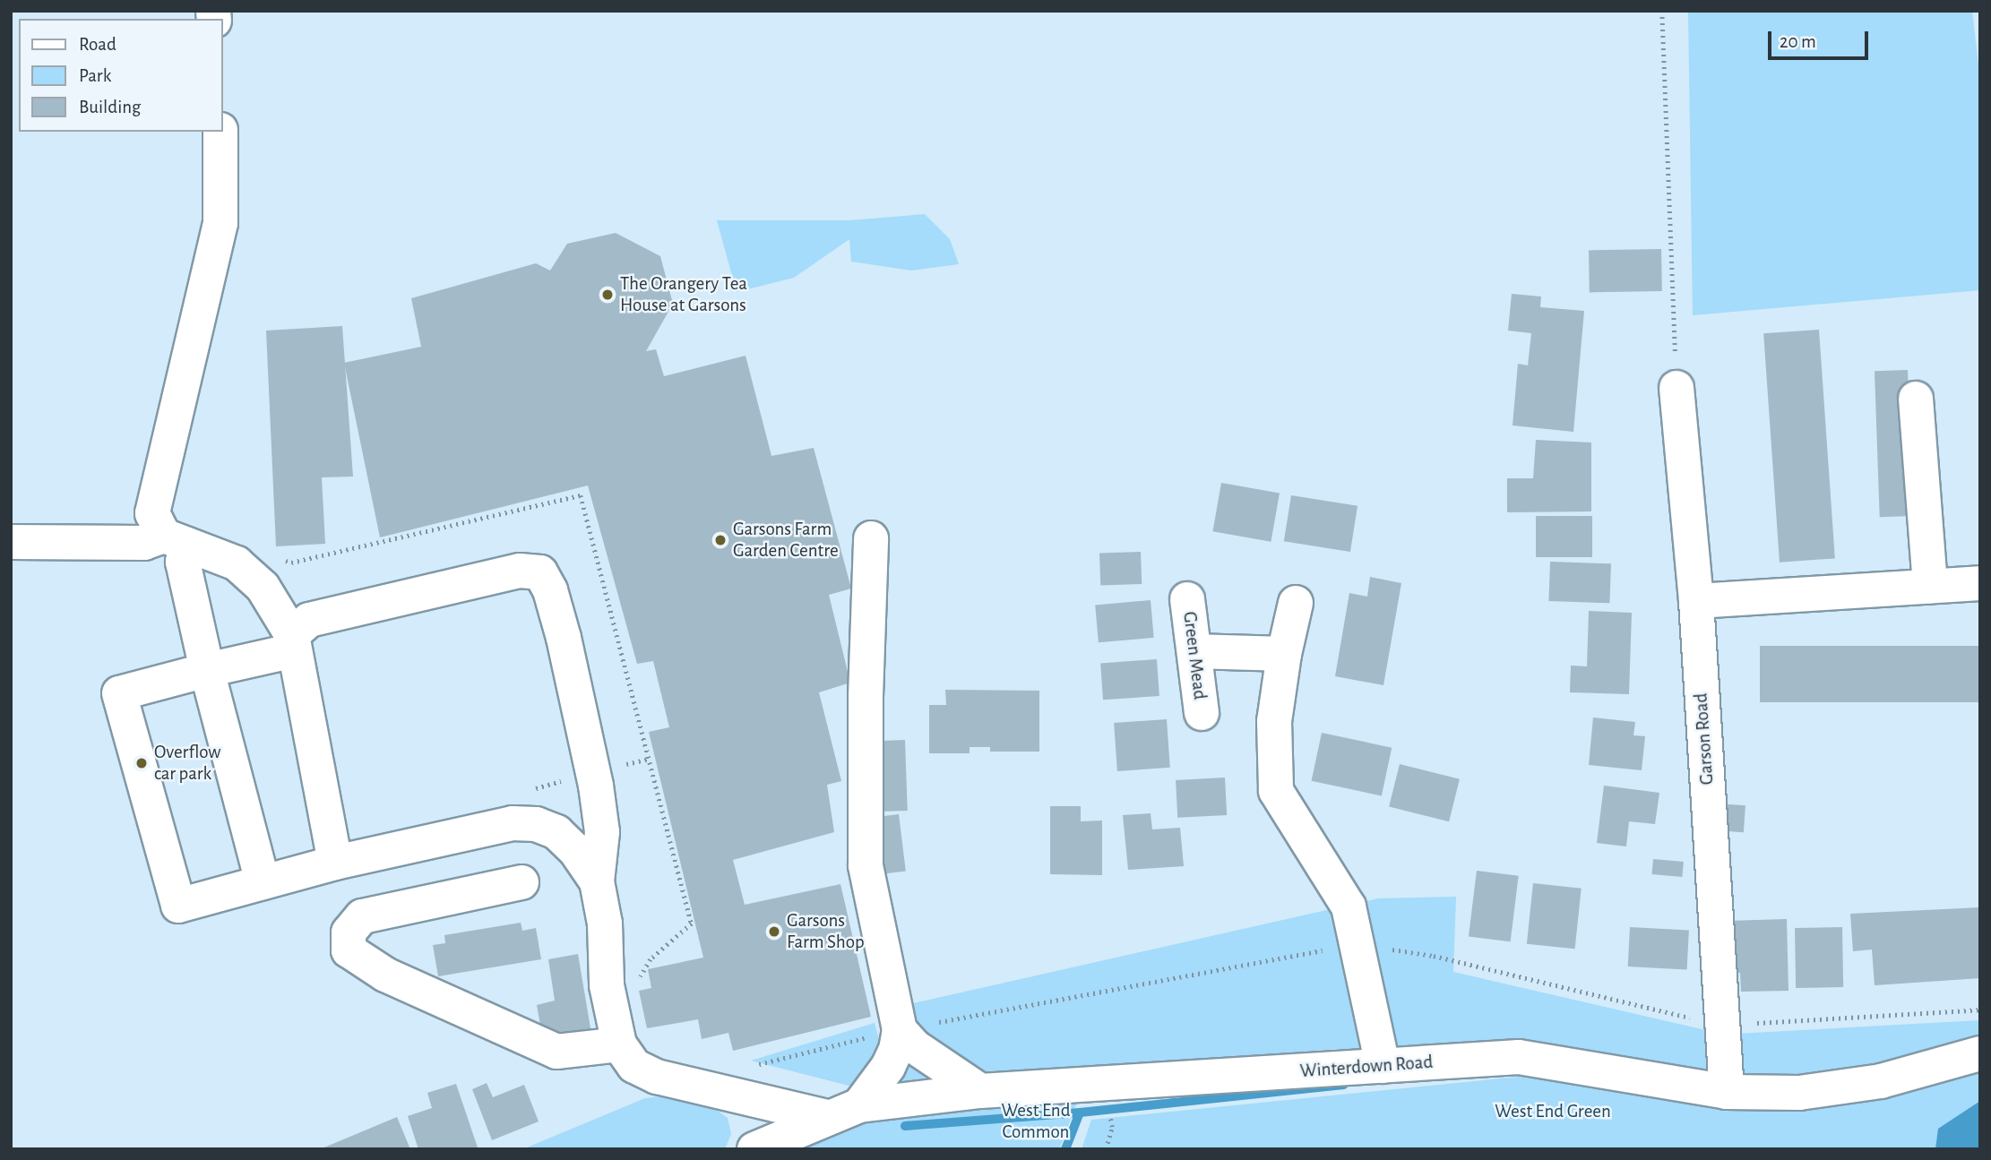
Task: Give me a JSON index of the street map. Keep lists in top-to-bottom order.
{
  "streets": {
    "street": ["Green Mead", "Garson Road", "Winterdown Road"]
  },
  "crossings": [
    ["Garson Road", "Winterdown Road"]
  ],
  "parks": ["West End Common", "West End Green"],
  "places": [
    "The Orangery Tea House at Garsons",
    "Garsons Farm Garden Centre",
    "Overflow car park",
    "Garsons Farm Shop"
  ],
  "legend": ["Road", "Park", "Building"],
  "scale_bar": "20 m"
}
